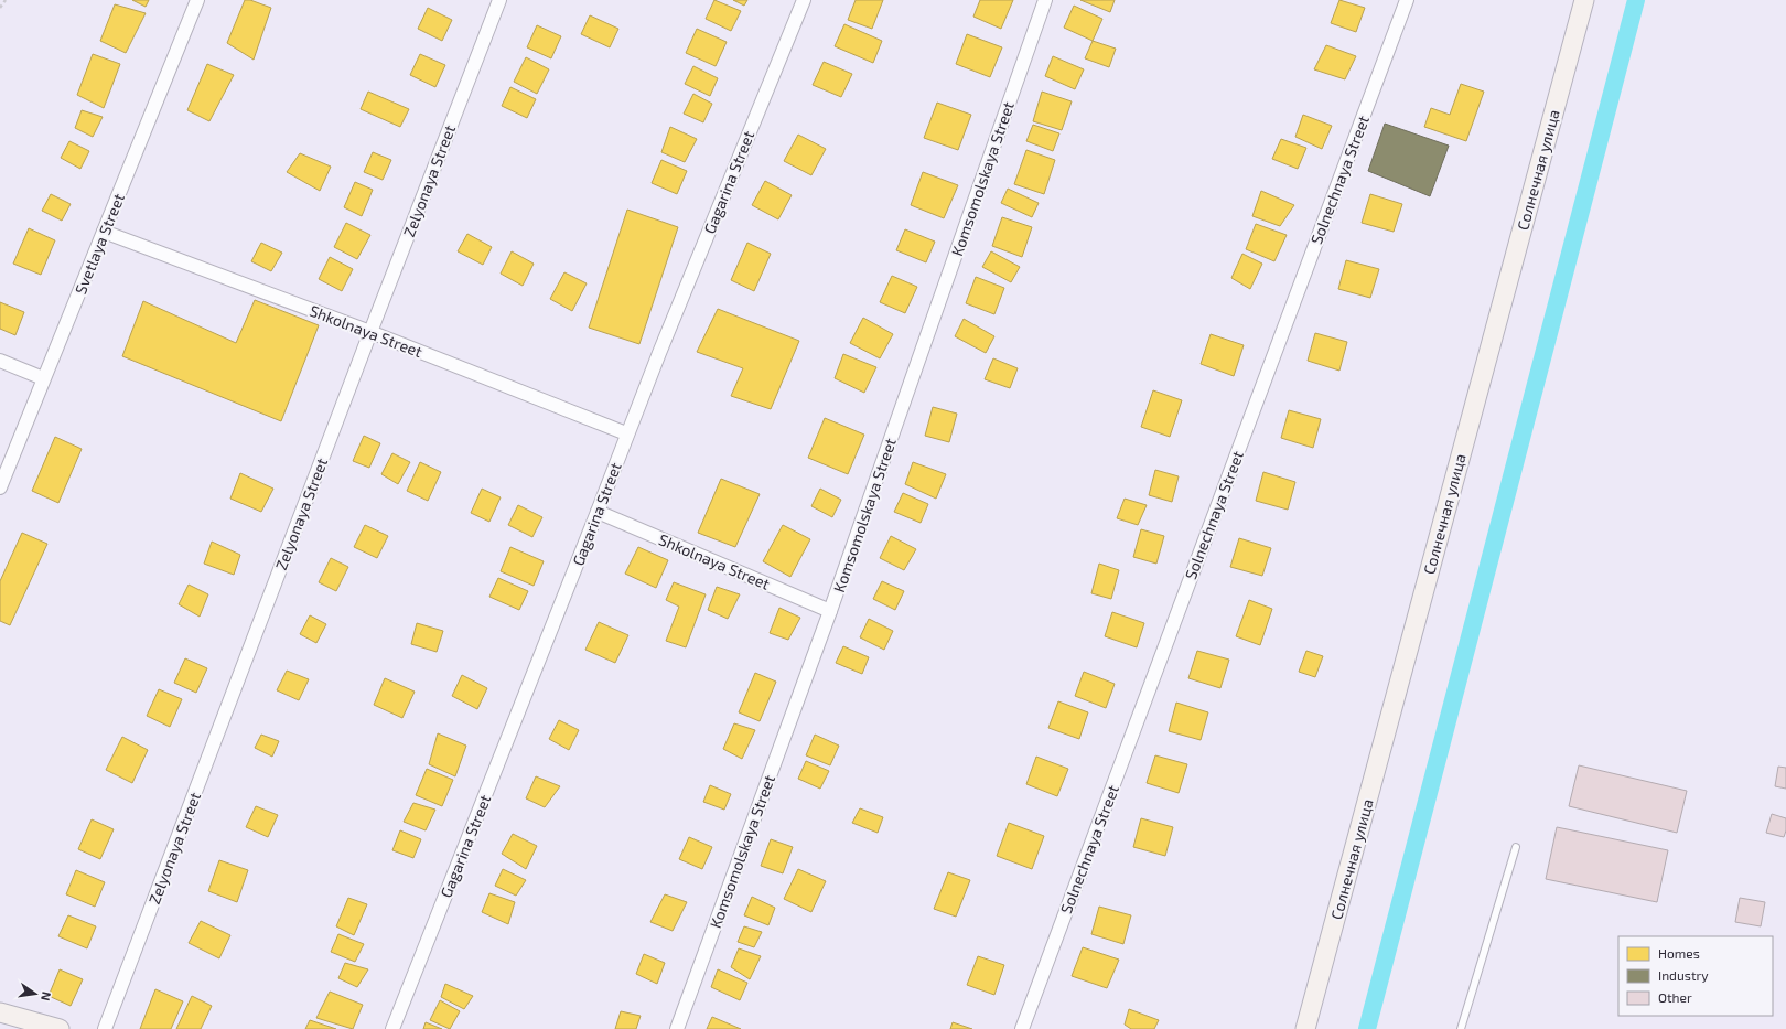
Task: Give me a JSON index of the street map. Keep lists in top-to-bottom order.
{
  "streets": {
    "main road": ["Солнечная улица"],
    "street": [
      "Komsomolskaya Street",
      "Solnechnaya Street",
      "Zelyonaya Street",
      "Gagarina Street",
      "Svetlaya Street",
      "Shkolnaya Street"
    ]
  },
  "crossings": [
    ["Komsomolskaya Street", "Shkolnaya Street"],
    ["Zelyonaya Street", "Shkolnaya Street"],
    ["Gagarina Street", "Shkolnaya Street"],
    ["Svetlaya Street", "Shkolnaya Street"]
  ],
  "legend": ["Homes", "Industry", "Other"],
  "north": "right"
}
